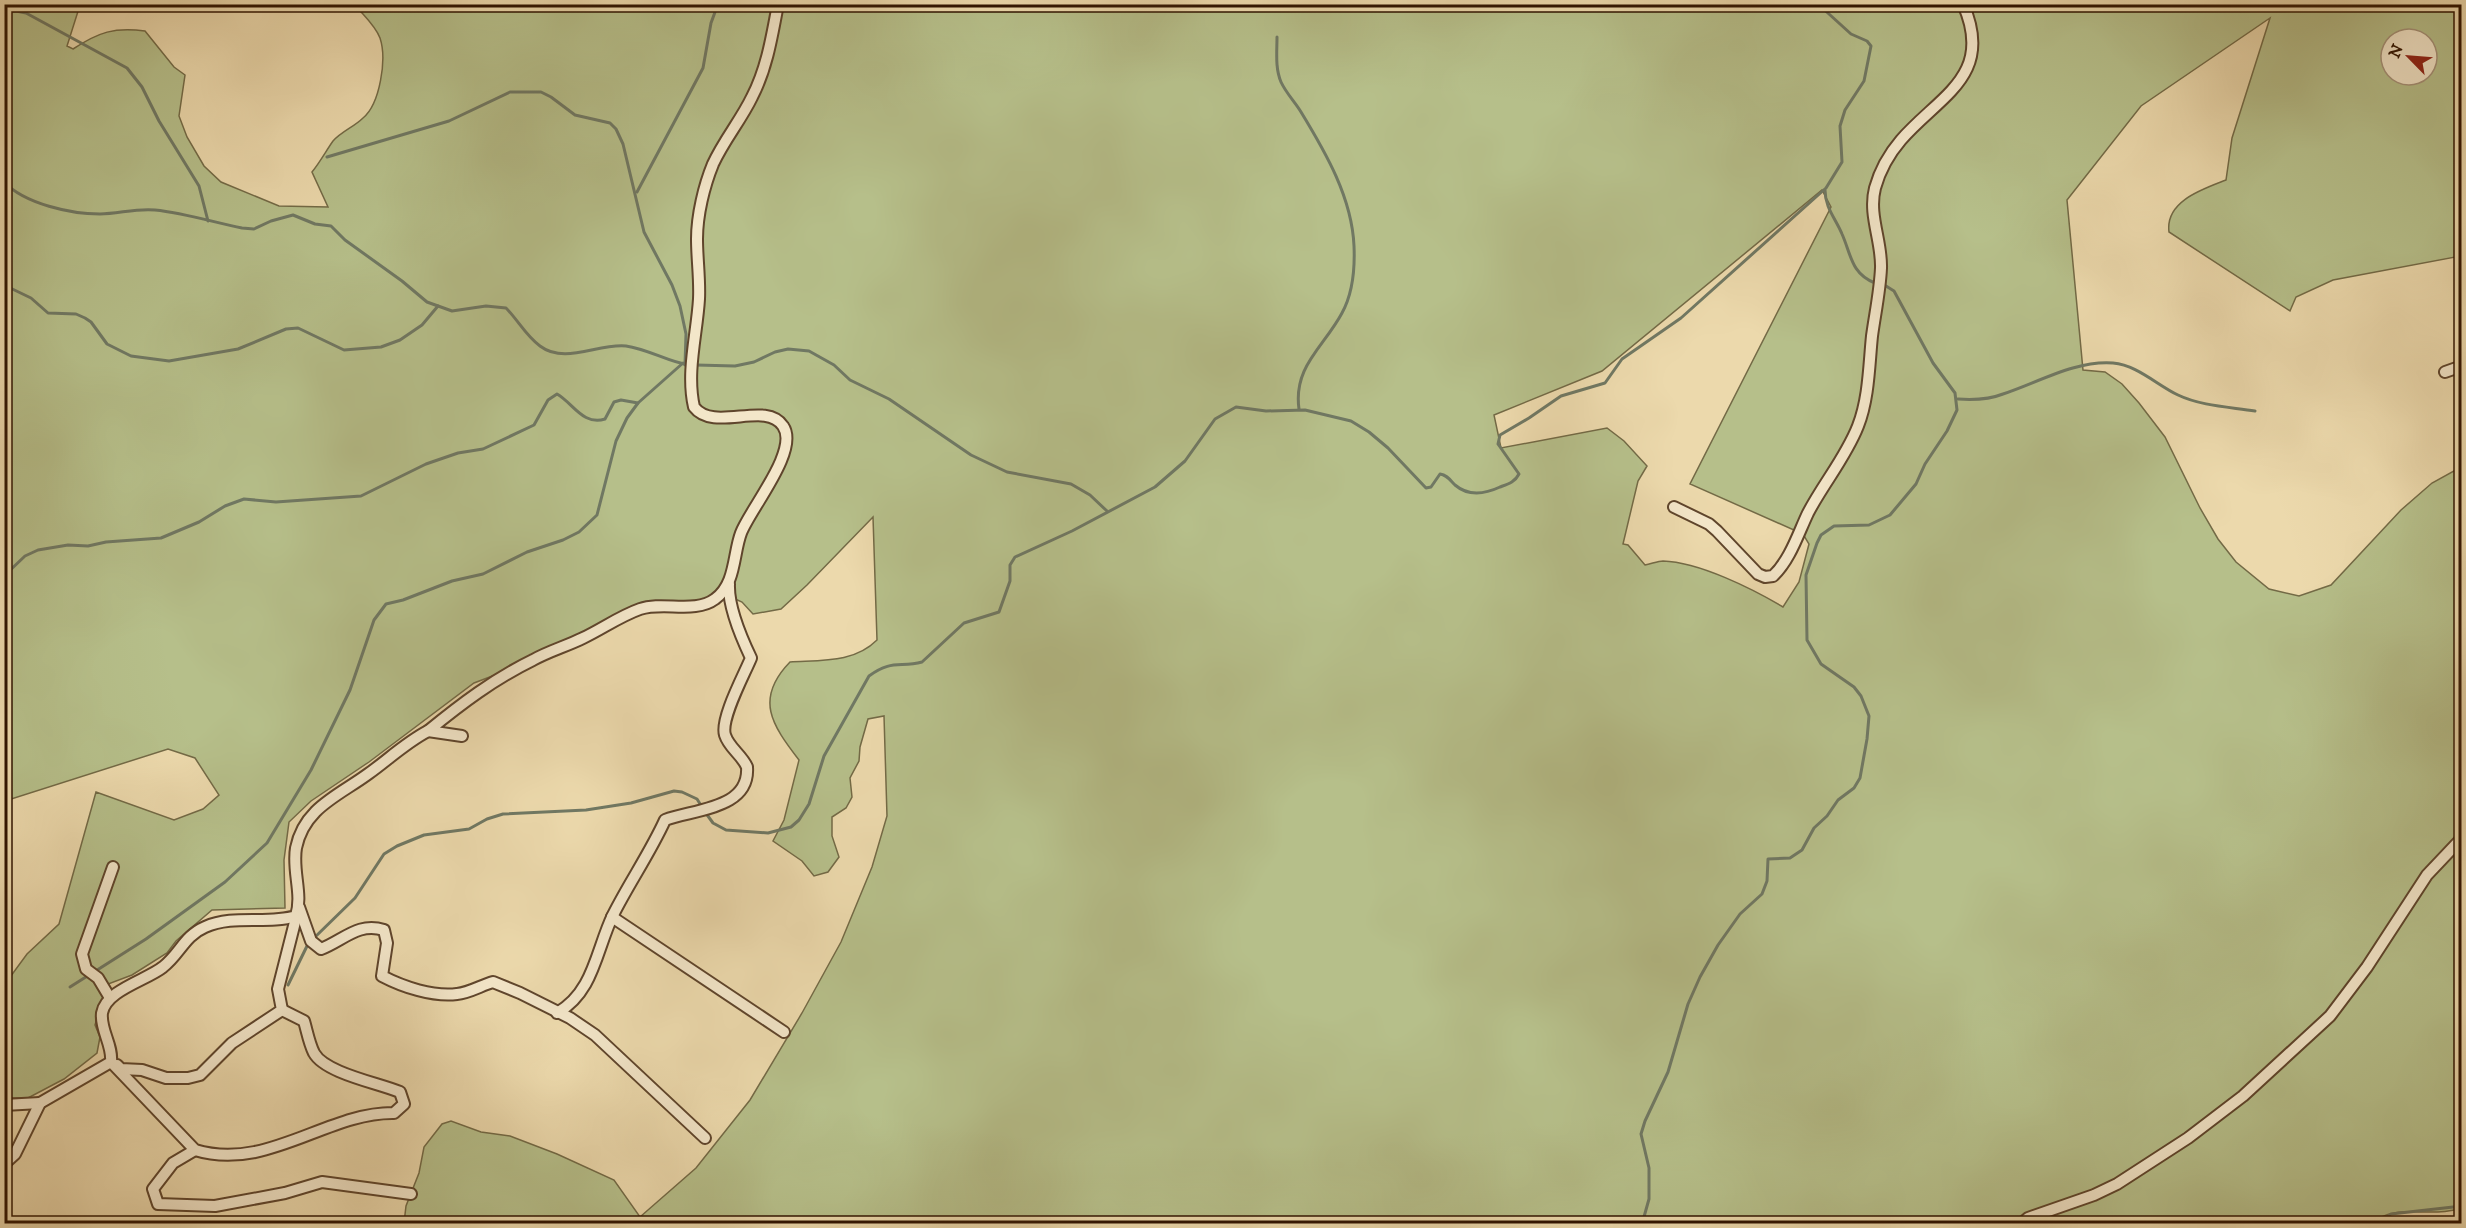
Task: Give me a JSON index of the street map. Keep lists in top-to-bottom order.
{
  "north": "top left"
}
